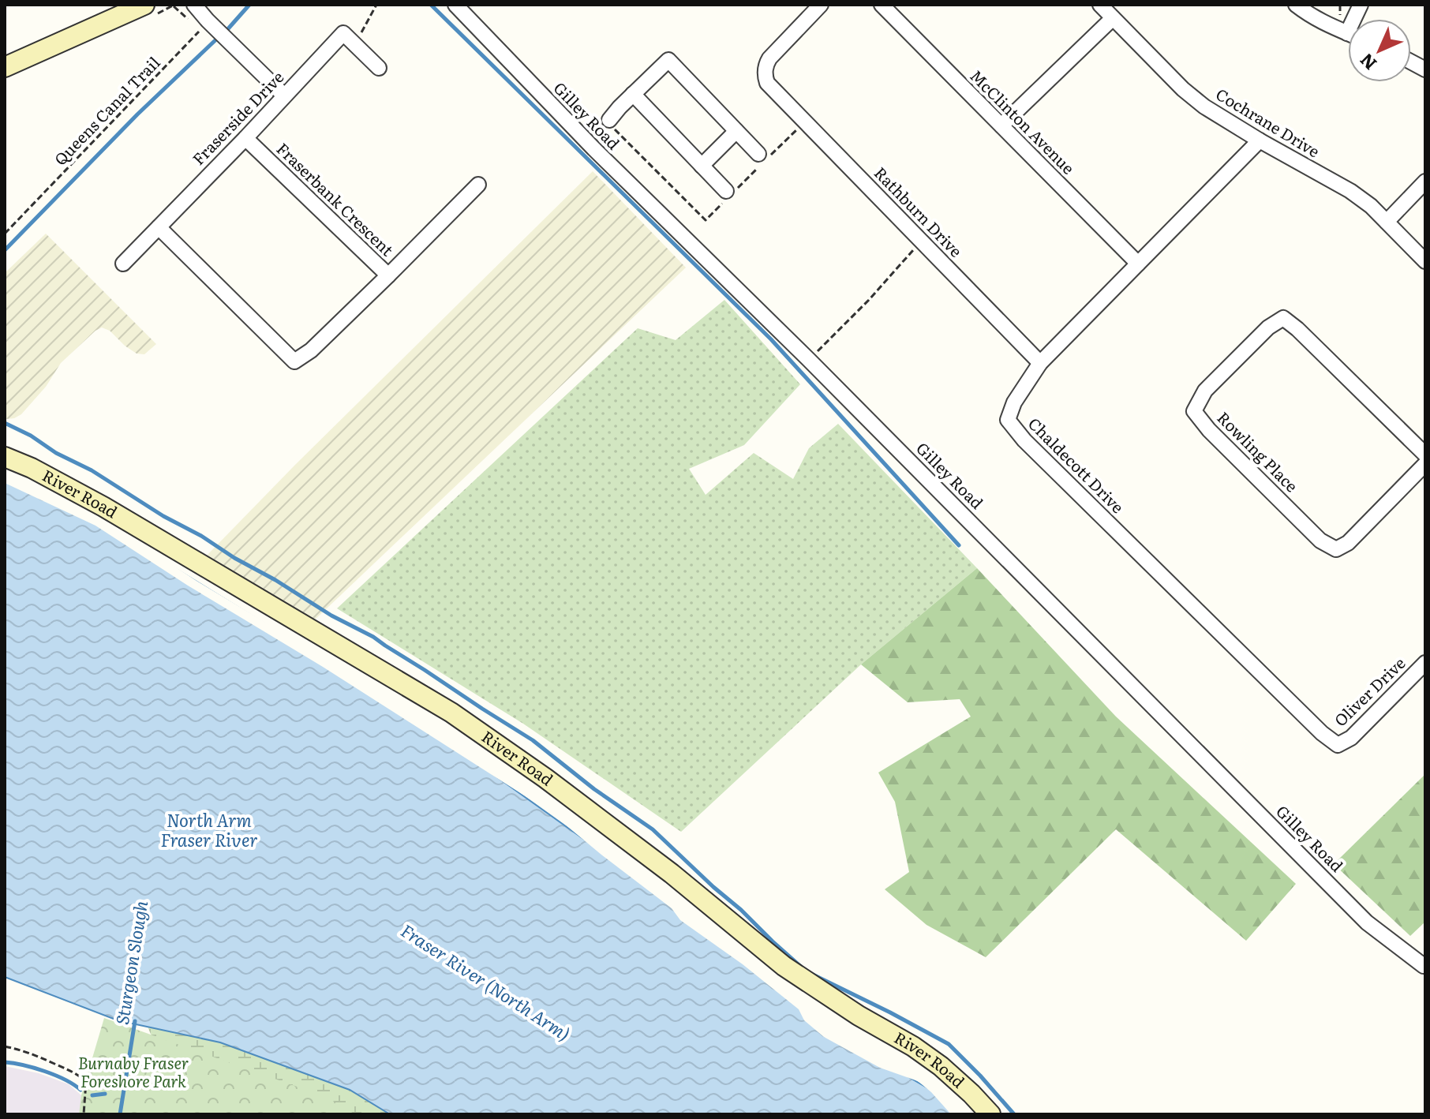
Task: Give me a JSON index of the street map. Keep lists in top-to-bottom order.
{
  "streets": {
    "street": [
      "Gilley Road",
      "Fraserside Drive",
      "McClinton Avenue",
      "Cochrane Drive",
      "Fraserbank Crescent",
      "Rathburn Drive",
      "Rowling Place",
      "Chaldecott Drive",
      "River Road",
      "Oliver Drive"
    ],
    "path": ["Queens Canal Trail"]
  },
  "crossings": [
    ["Fraserside Drive", "Fraserbank Crescent"],
    ["McClinton Avenue", "Chaldecott Drive"],
    ["Cochrane Drive", "Chaldecott Drive"],
    ["Rathburn Drive", "Chaldecott Drive"],
    ["Chaldecott Drive", "Oliver Drive"]
  ],
  "water": ["North Arm Fraser River", "Sturgeon Slough", "Fraser River (North Arm)"],
  "parks": ["Burnaby Fraser Foreshore Park"],
  "north": "bottom left"
}
